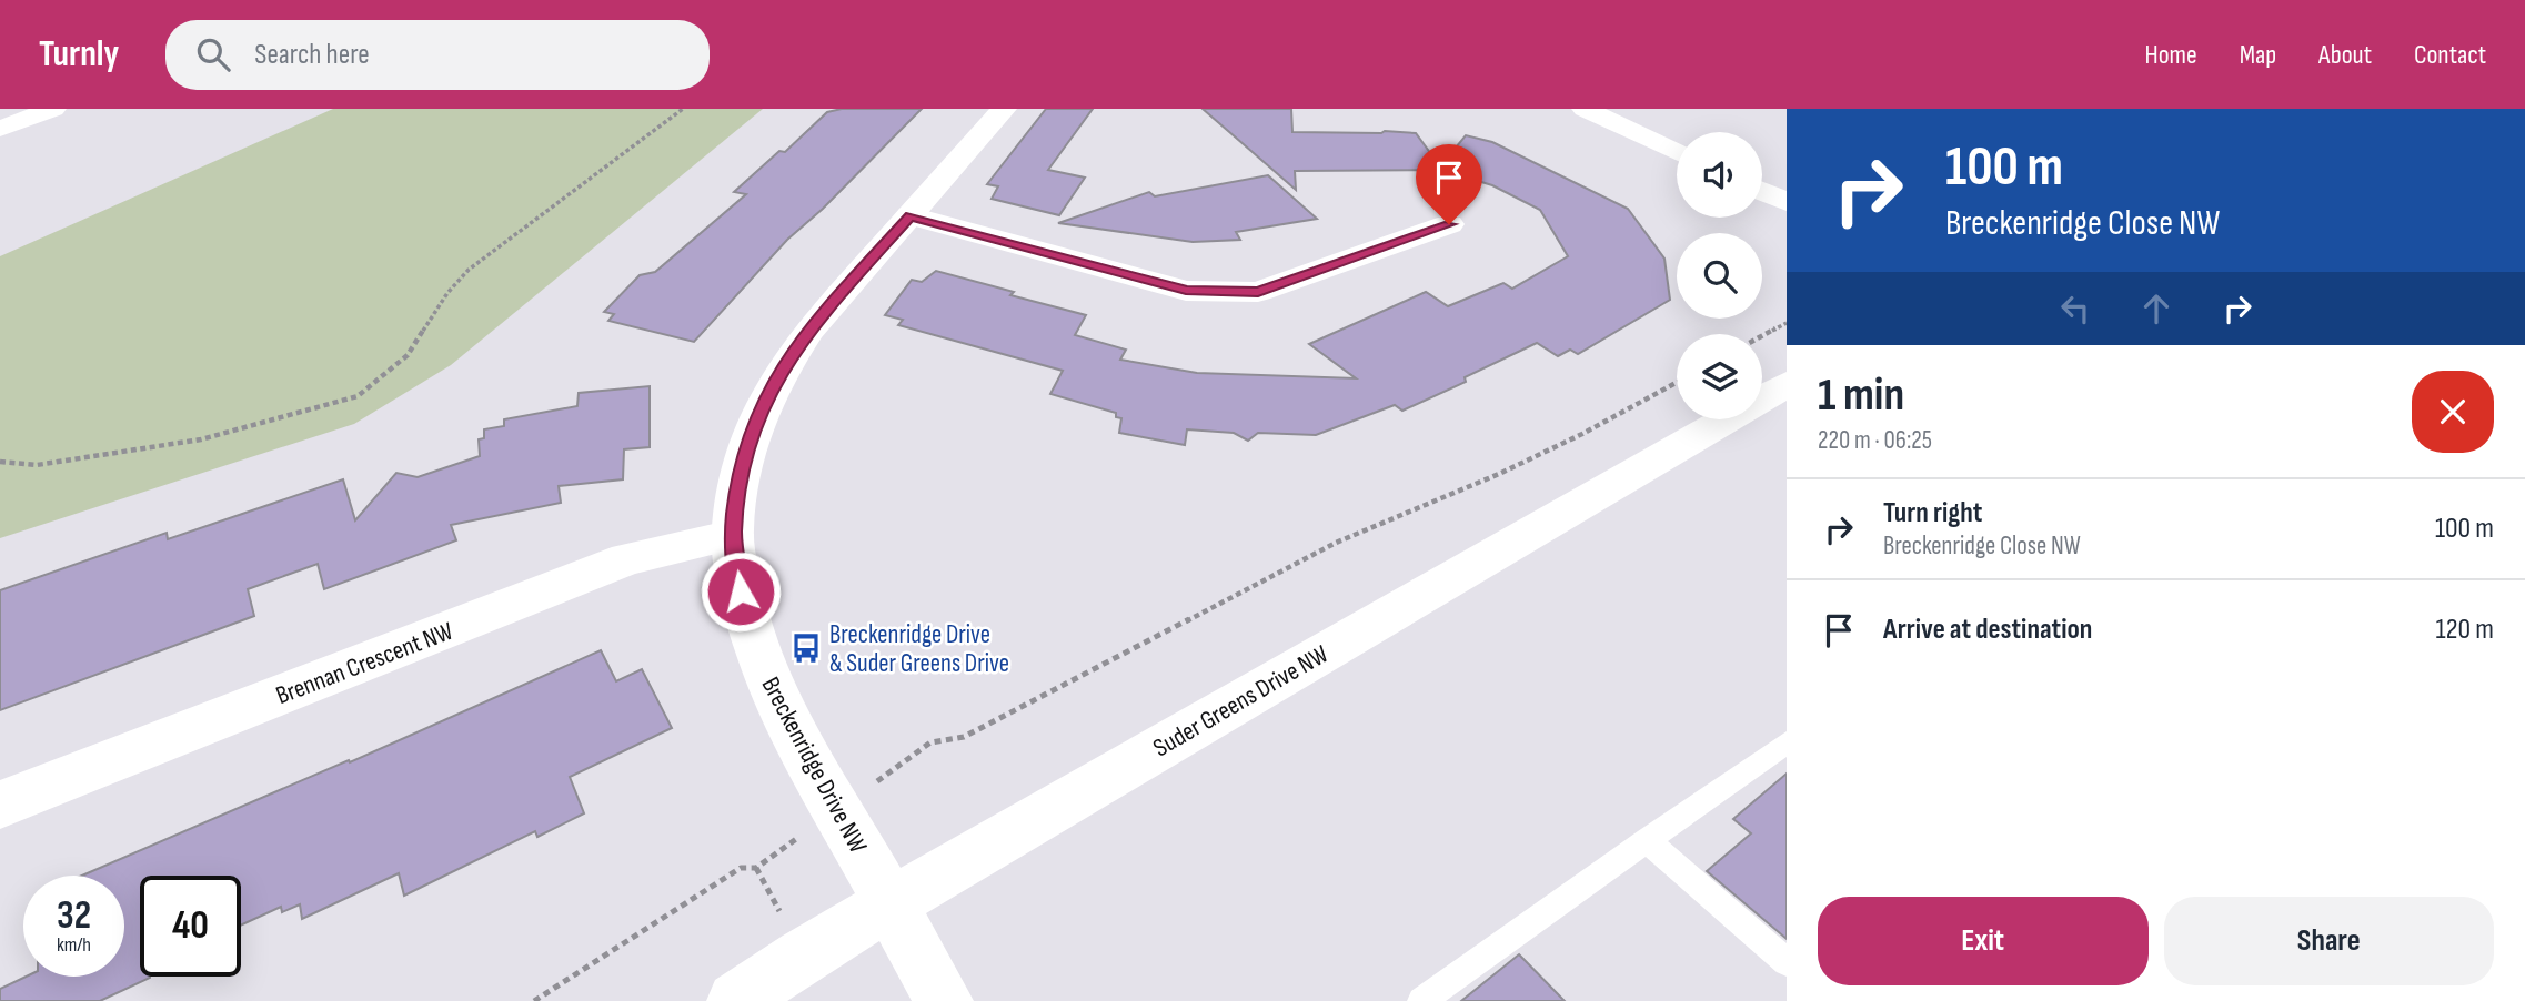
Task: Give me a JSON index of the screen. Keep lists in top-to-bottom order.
{
  "streets": {
    "street": ["Brennan Crescent NW", "Suder Greens Drive NW", "Breckenridge Drive NW"]
  },
  "crossings": [
    ["Brennan Crescent NW", "Breckenridge Drive NW"],
    ["Suder Greens Drive NW", "Breckenridge Drive NW"]
  ],
  "places": {
    "bus stop": ["Breckenridge Drive & Suder Greens Drive"]
  },
  "page": {
    "header": "Turnly",
    "search": "Search here",
    "nav": [
      "Home",
      "Map",
      "About",
      "Contact"
    ],
    "turn": ["100 m", "Breckenridge Close NW"],
    "heading": ["1 min", "220 m · 06:25"],
    "list": [
      {
        "name": "Turn right",
        "note": "Breckenridge Close NW",
        "value": "100 m"
      },
      {
        "name": "Arrive at destination",
        "value": "120 m"
      }
    ],
    "speed": "32 km/h",
    "limit": "40",
    "buttons": ["Exit", "Share"]
  }
}
